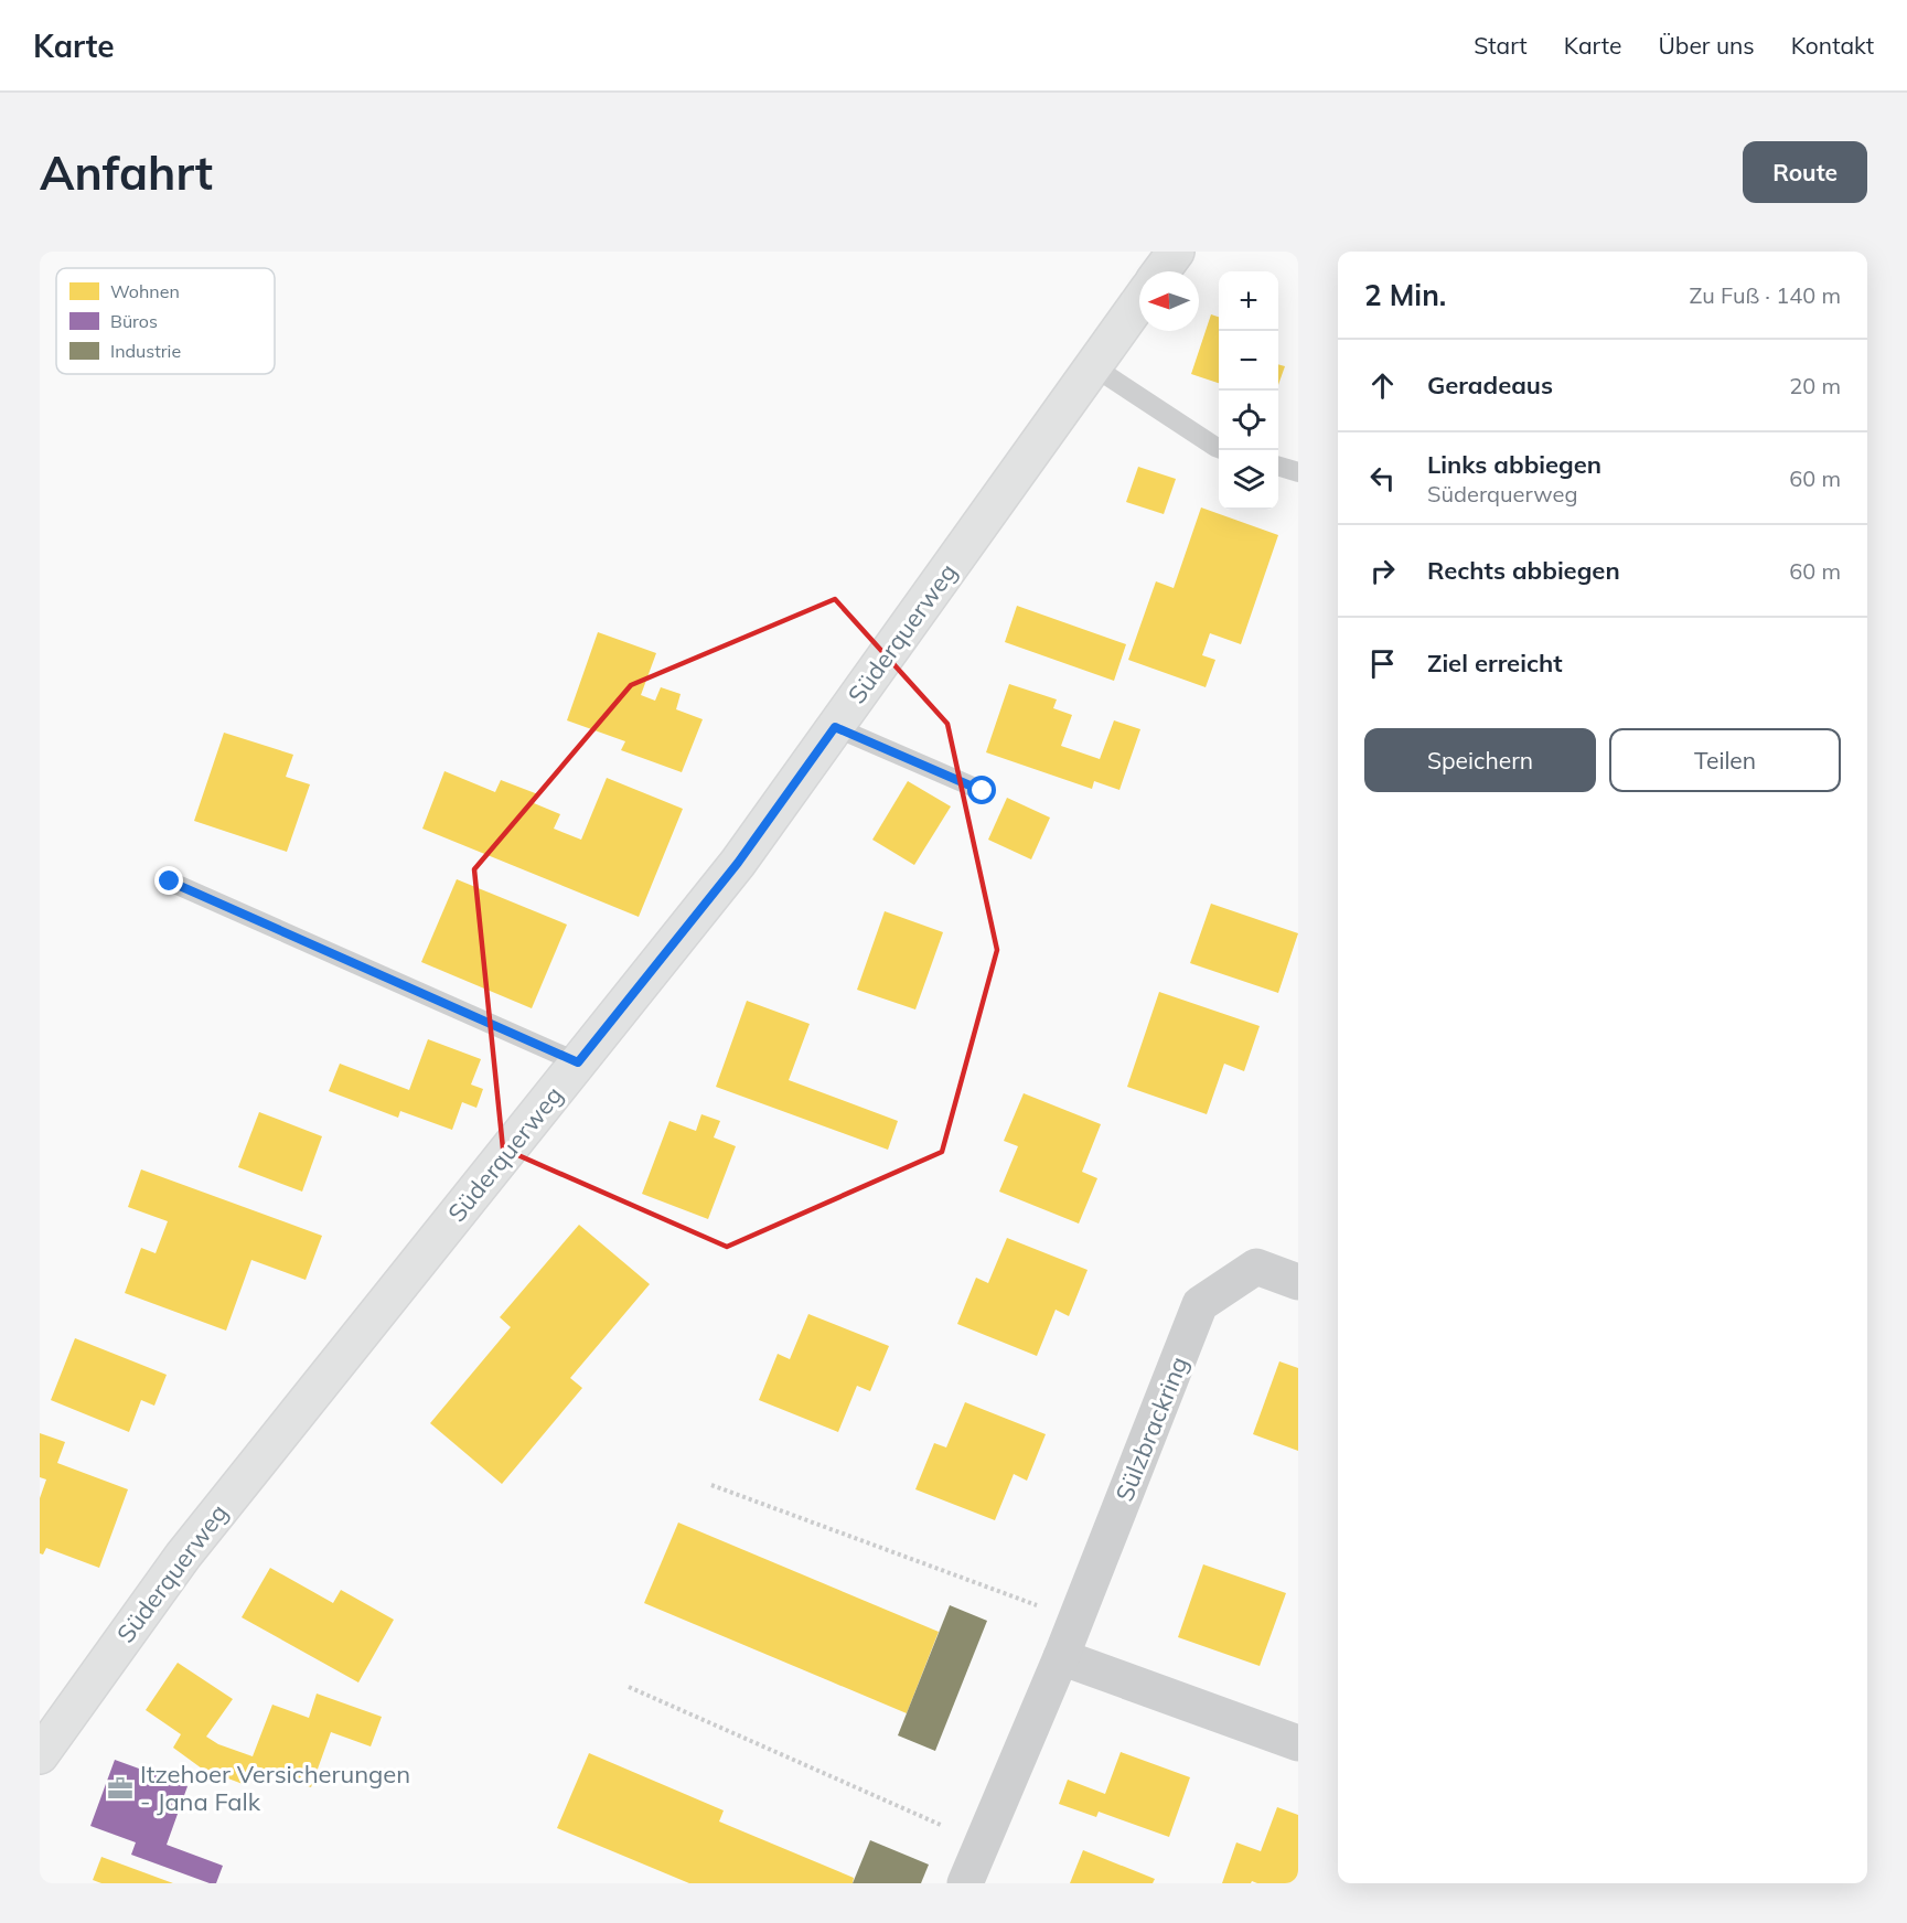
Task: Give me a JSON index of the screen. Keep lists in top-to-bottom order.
{
  "streets": {
    "street": ["Süderquerweg", "Sülzbrackring"]
  },
  "places": {
    "office": ["Itzehoer Versicherungen - Jana Falk"]
  },
  "legend": ["Wohnen", "Büros", "Industrie"],
  "north": "left",
  "page": {
    "header": "Karte",
    "nav": [
      "Start",
      "Karte",
      "Über uns",
      "Kontakt"
    ],
    "buttons": [
      "Route",
      ["Speichern", "Teilen"]
    ],
    "title": "Anfahrt",
    "heading": ["2 Min.", "Zu Fuß · 140 m"],
    "map_buttons": ["+", "−"],
    "list": [
      ["Geradeaus", "20 m"],
      ["Links abbiegen", "Süderquerweg", "60 m"],
      ["Rechts abbiegen", "60 m"],
      "Ziel erreicht"
    ]
  }
}
